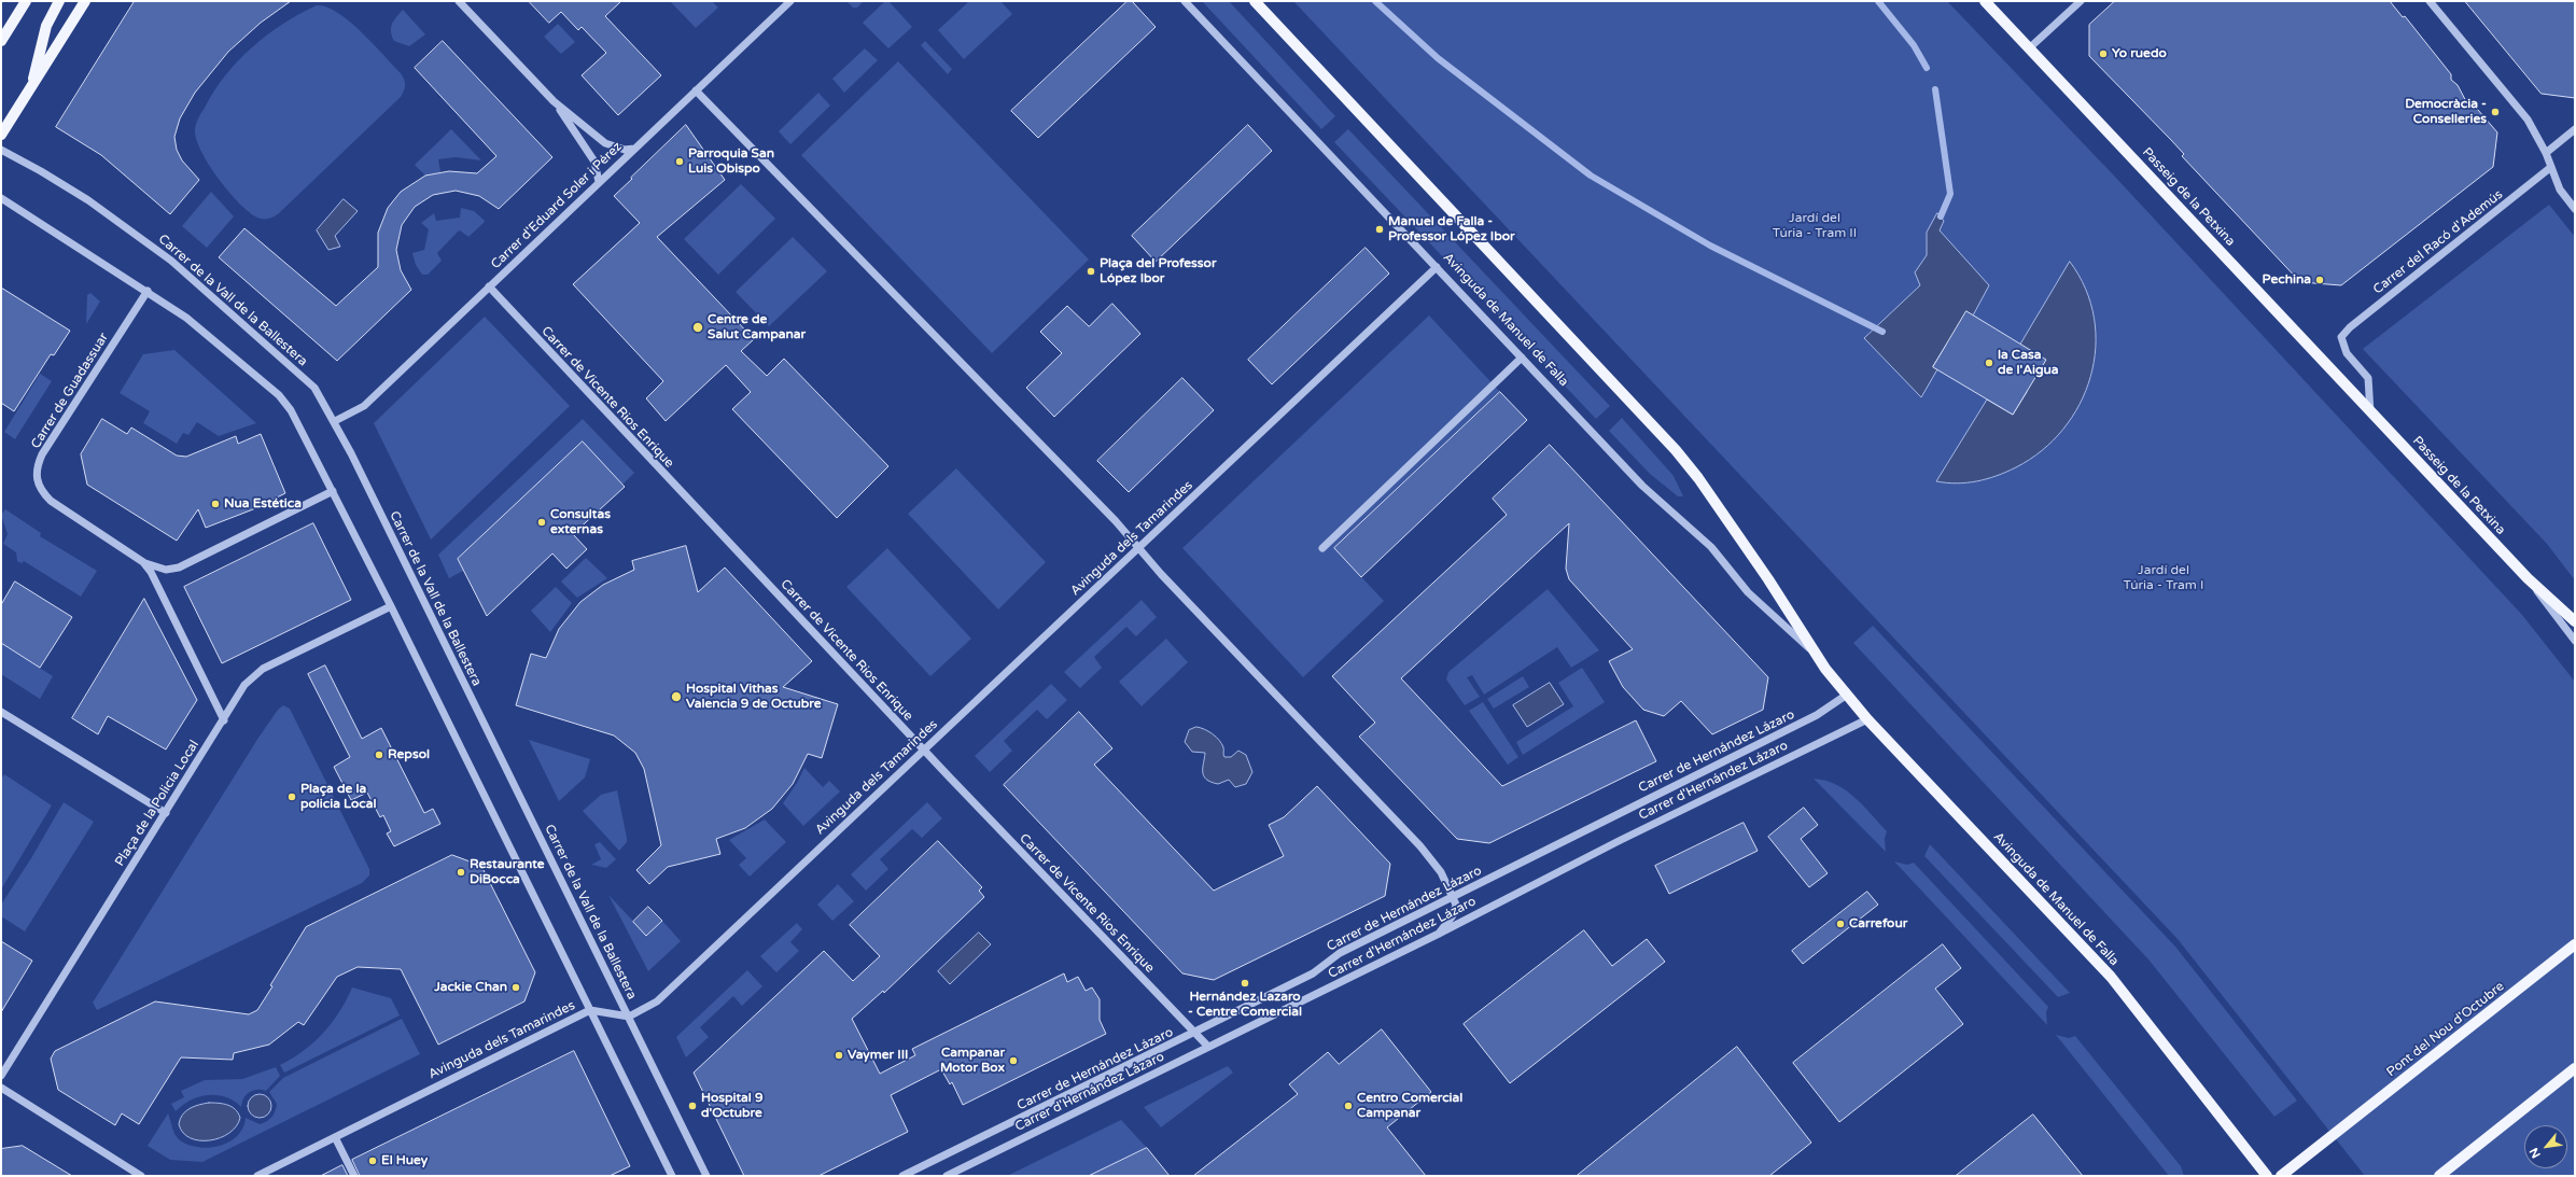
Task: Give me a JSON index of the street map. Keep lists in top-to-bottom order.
{
  "streets": {
    "main road": ["Passeig de la Petxina", "Avinguda de Manuel de Falla", "Pont del Nou d'Octubre"],
    "street": [
      "Carrer d'Eduard Soler i Pérez",
      "Carrer del Racó d'Ademús",
      "Carrer de la Vall de la Ballestera",
      "Carrer de Guadassuar",
      "Carrer de Vicente Rios Enrique",
      "Avinguda dels Tamarindes",
      "Carrer de Hernández Lázaro",
      "Carrer d'Hernández Lázaro",
      "Plaça de la Policia Local"
    ]
  },
  "crossings": [
    ["Passeig de la Petxina", "Carrer del Racó d'Ademús"],
    ["Carrer d'Eduard Soler i Pérez", "Carrer de la Vall de la Ballestera"],
    ["Carrer d'Eduard Soler i Pérez", "Carrer de Vicente Rios Enrique"],
    ["Carrer de la Vall de la Ballestera", "Avinguda dels Tamarindes"],
    ["Avinguda de Manuel de Falla", "Avinguda dels Tamarindes"],
    ["Avinguda de Manuel de Falla", "Carrer de Hernández Lázaro"],
    ["Avinguda de Manuel de Falla", "Carrer d'Hernández Lázaro"],
    ["Carrer de Guadassuar", "Plaça de la Policia Local"],
    ["Carrer de Vicente Rios Enrique", "Avinguda dels Tamarindes"],
    ["Carrer de Vicente Rios Enrique", "Carrer de Hernández Lázaro"],
    ["Carrer de Vicente Rios Enrique", "Carrer d'Hernández Lázaro"]
  ],
  "parks": ["Jardí del Túria - Tram II", "Jardí del Túria - Tram I"],
  "places": [
    "Yo ruedo",
    "Democràcia - Conselleries",
    "Parroquia San Luis Obispo",
    "Manuel de Falla - Professor López Ibor",
    "Plaça del Professor López Ibor",
    "Pechina",
    "Centre de Salut Campanar",
    "la Casa de l'Aigua",
    "Nua Estética",
    "Consultas externas",
    "Hospital Vithas Valencia 9 de Octubre",
    "Repsol",
    "Plaça de la policia Local",
    "Restaurante DiBocca",
    "Carrefour",
    "Hernández Lazaro - Centre Comercial",
    "Jackie Chan",
    "Vaymer III",
    "Campanar Motor Box",
    "Hospital 9 d'Octubre",
    "Centro Comercial Campanar",
    "El Huey"
  ],
  "north": "bottom left"
}
